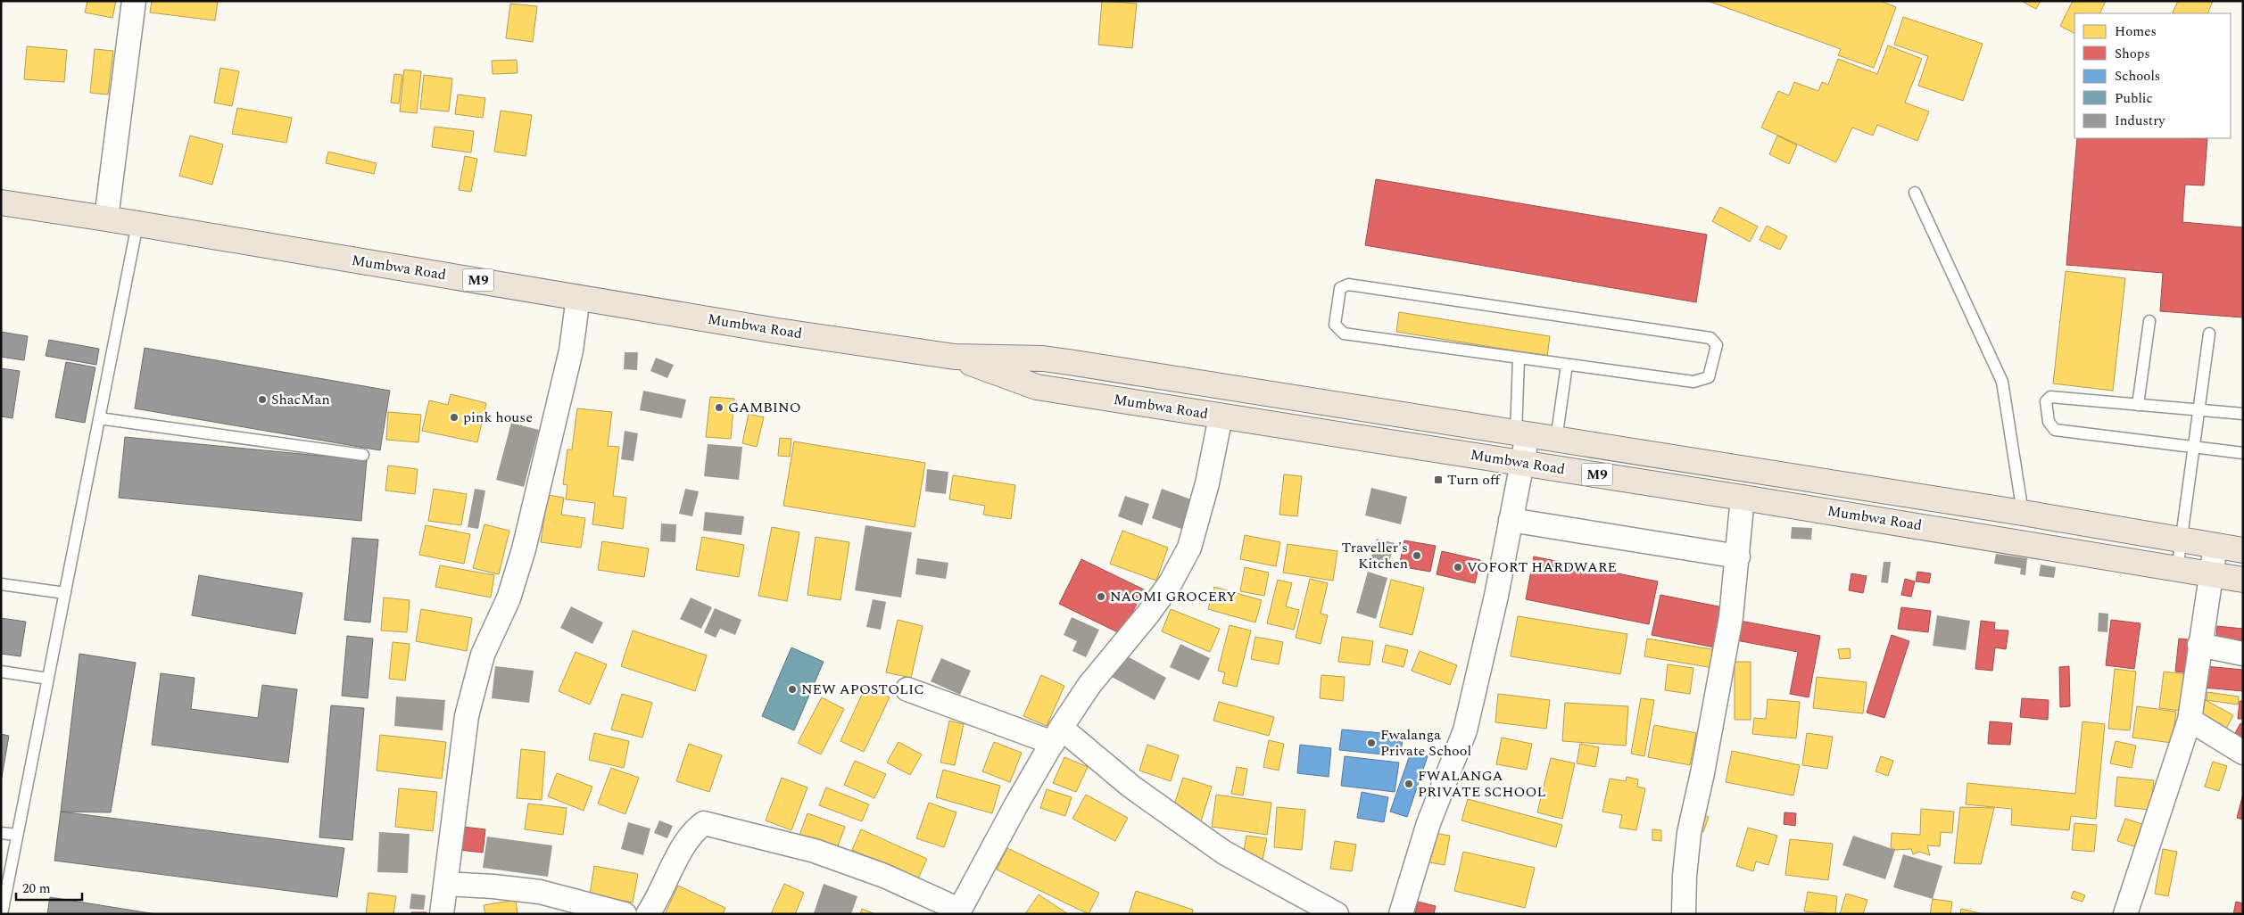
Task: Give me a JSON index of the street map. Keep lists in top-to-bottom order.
{
  "streets": {
    "main road": ["Mumbwa Road", "M9"]
  },
  "places": {
    "other": [
      "ShacMan",
      "GAMBINO",
      "pink house",
      "Traveller's Kitchen",
      "VOFORT HARDWARE",
      "NAOMI GROCERY",
      "NEW APOSTOLIC",
      "Fwalanga Private School",
      "FWALANGA PRIVATE SCHOOL"
    ],
    "transit": ["Turn off"]
  },
  "legend": [
    "Homes",
    "Shops",
    "Schools",
    "Public",
    "Industry"
  ],
  "scale_bar": "20 m"
}
